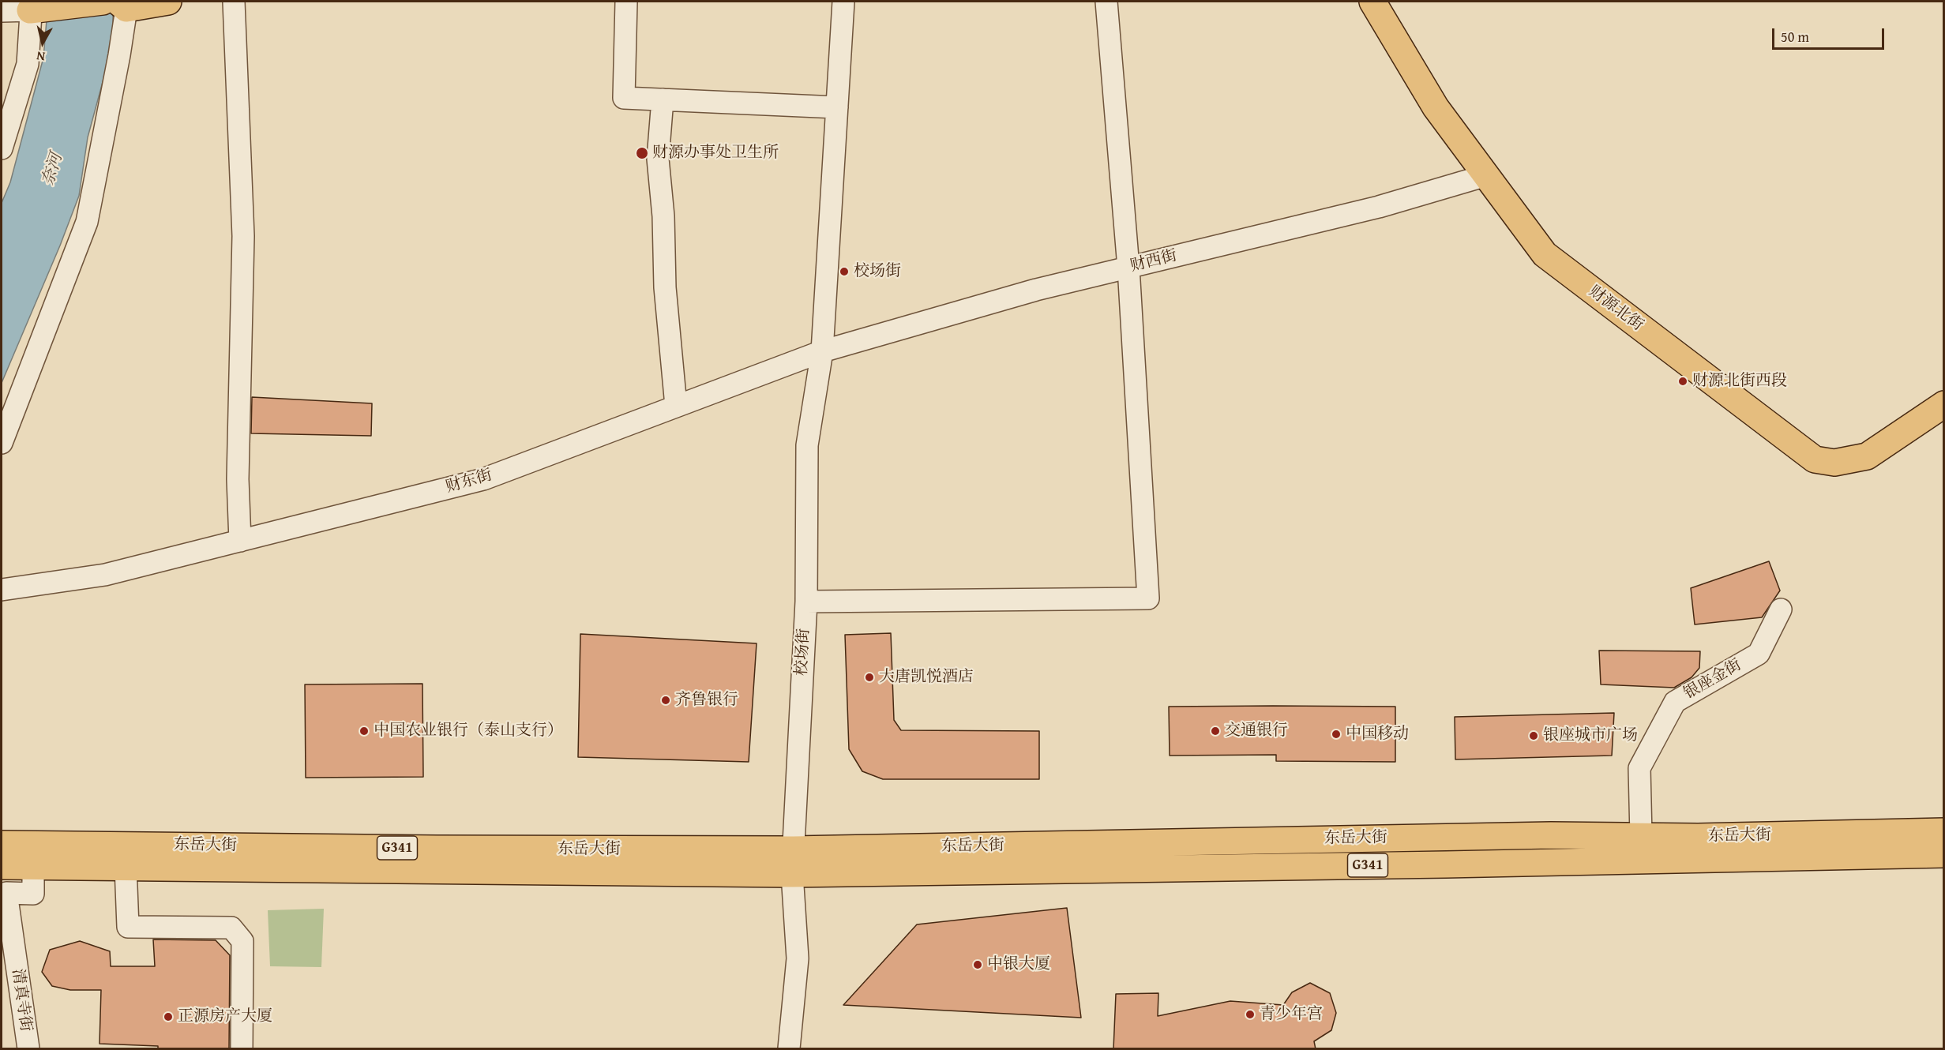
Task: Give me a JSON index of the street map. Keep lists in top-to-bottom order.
{
  "streets": {
    "main road": ["财源北街", "东岳大街", "G341"],
    "street": [
      "财西街",
      "财东街",
      "校场街",
      "银座金街",
      "清真寺街"
    ]
  },
  "crossings": [
    ["财西街", "财源北街"],
    ["财西街", "财东街"],
    ["财西街", "校场街"],
    ["财东街", "校场街"],
    ["校场街", "东岳大街"],
    ["银座金街", "东岳大街"],
    ["东岳大街", "清真寺街"]
  ],
  "water": ["奈河"],
  "places": [
    "财源办事处卫生所",
    "校场街",
    "财源北街西段",
    "大唐凯悦酒店",
    "齐鲁银行",
    "中国农业银行（泰山支行）",
    "交通银行",
    "中国移动",
    "银座城市广场",
    "中银大厦",
    "青少年宫",
    "正源房产大厦"
  ],
  "scale_bar": "50 m",
  "north": "bottom"
}
